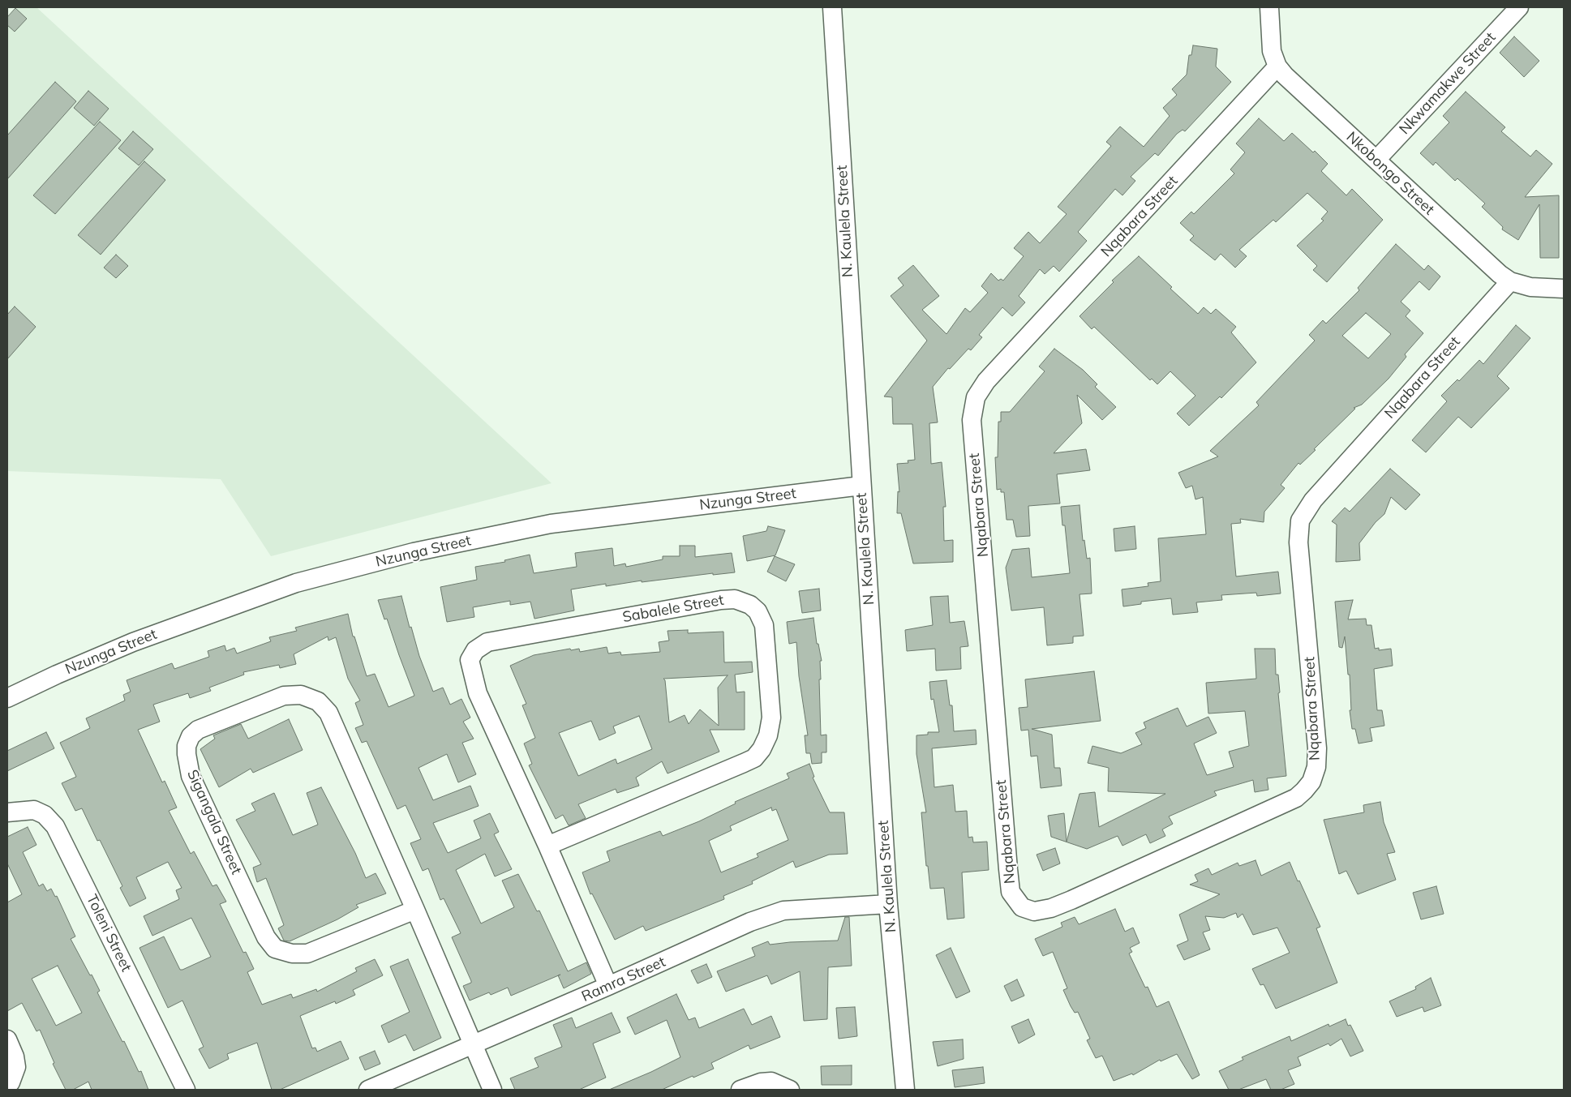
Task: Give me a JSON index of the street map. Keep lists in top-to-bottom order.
{
  "streets": {
    "street": [
      "Nkwamakwe Street",
      "Nkobongo Street",
      "Nqabara Street",
      "N. Kaulela Street",
      "Nzunga Street",
      "Sabalele Street",
      "Sigangala Street",
      "Toleni Street",
      "Ramra Street"
    ]
  },
  "crossings": [
    ["Nkwamakwe Street", "Nkobongo Street"],
    ["Nkobongo Street", "Nqabara Street"],
    ["N. Kaulela Street", "Nzunga Street"],
    ["N. Kaulela Street", "Ramra Street"],
    ["Sabalele Street", "Ramra Street"],
    ["Sigangala Street", "Ramra Street"]
  ]
}
